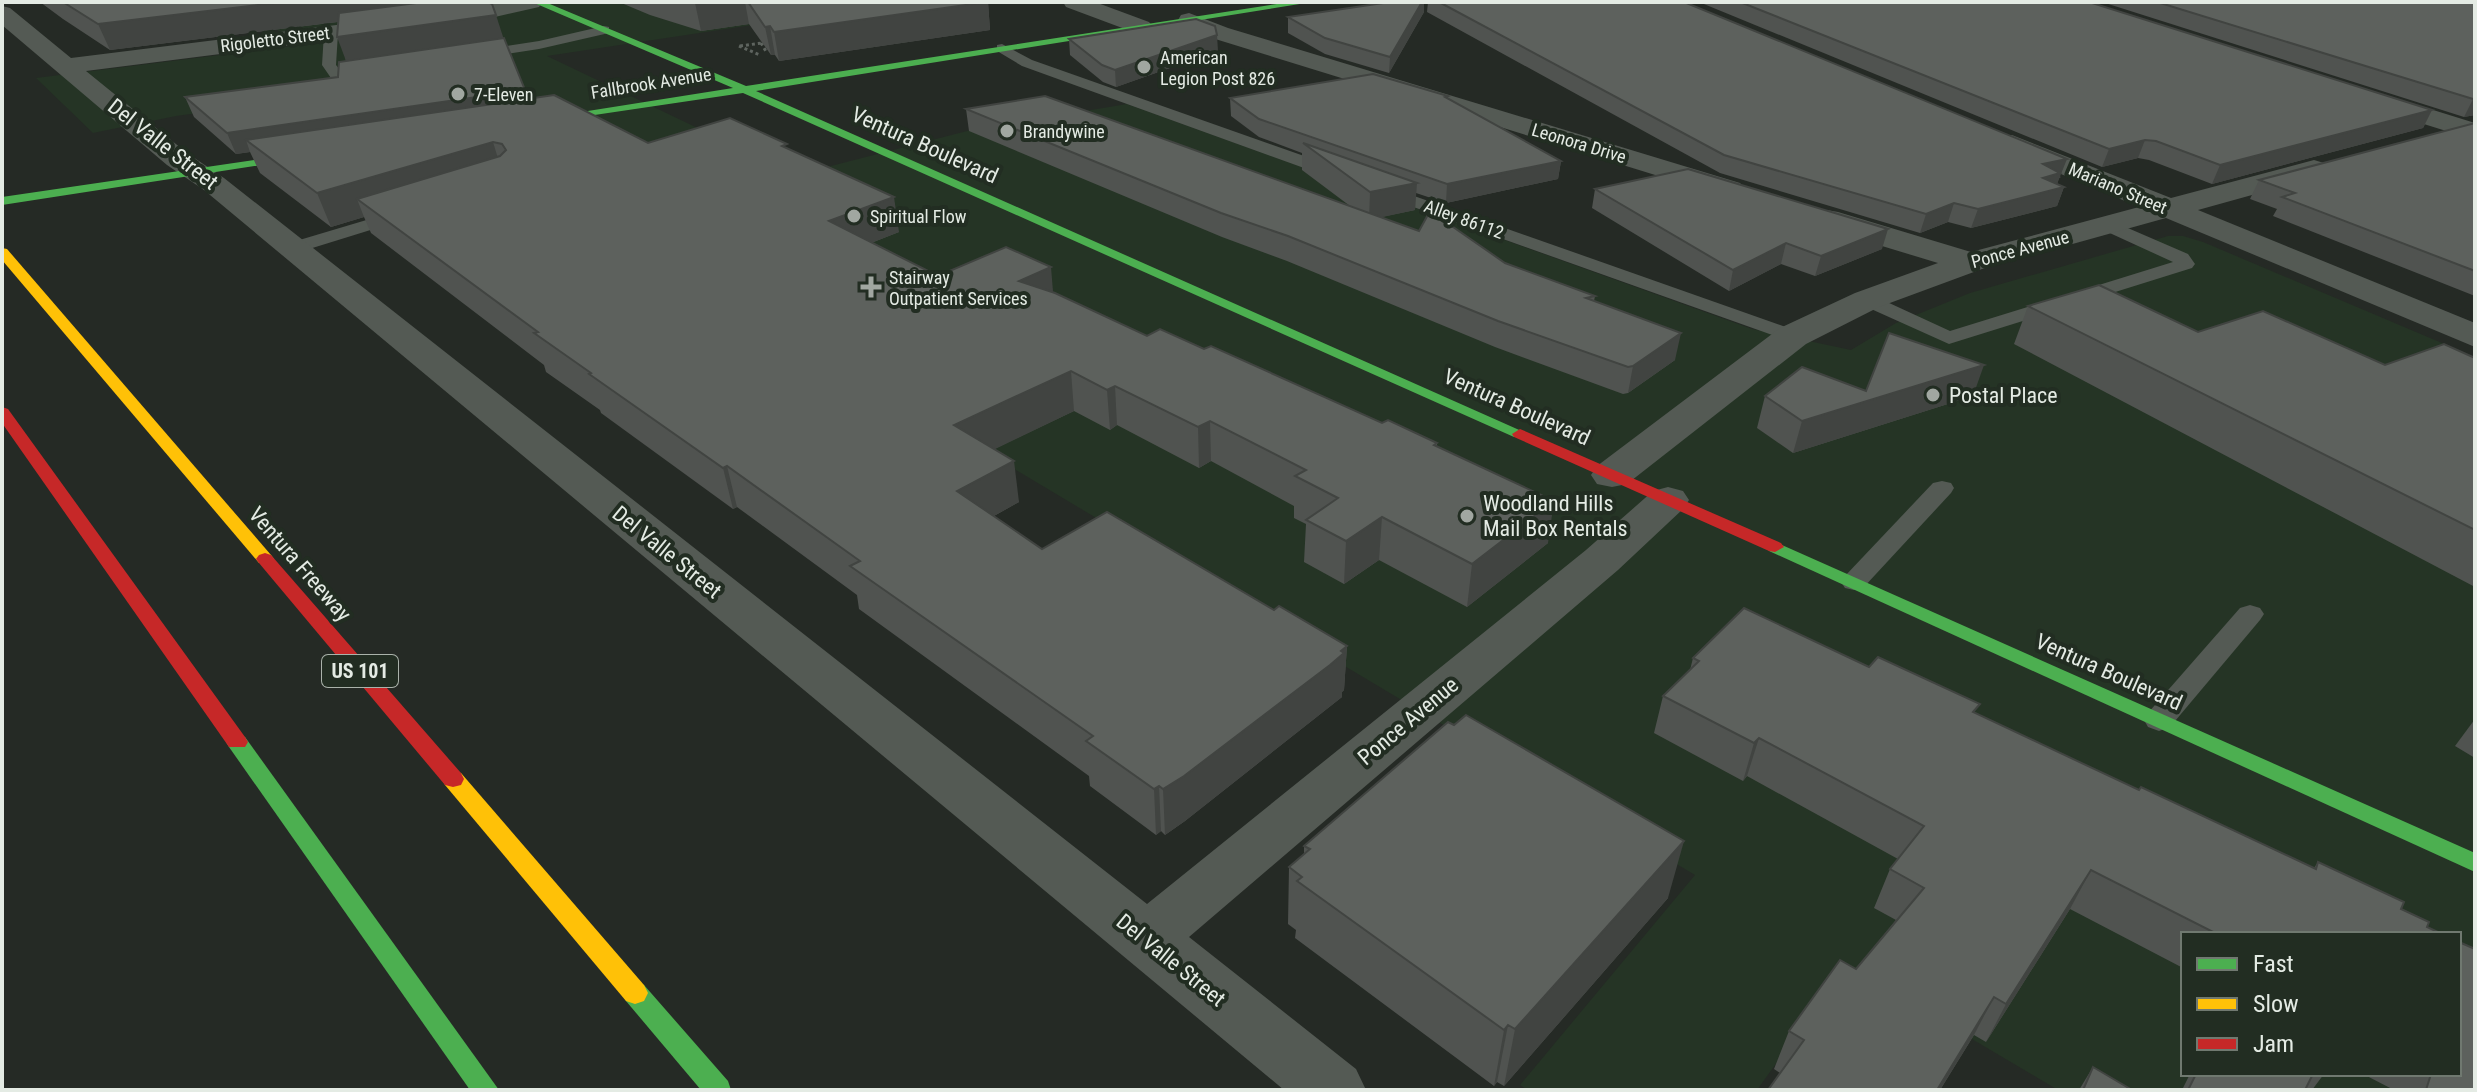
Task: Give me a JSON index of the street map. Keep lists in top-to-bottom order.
{
  "streets": {
    "main road": [
      "Fallbrook Avenue",
      "Ventura Boulevard",
      "Ventura Freeway",
      "US 101"
    ],
    "street": [
      "Rigoletto Street",
      "Leonora Drive",
      "Del Valle Street",
      "Mariano Street",
      "Ponce Avenue"
    ],
    "lane": ["Alley 86112"]
  },
  "crossings": [
    ["Rigoletto Street", "Del Valle Street"],
    ["Fallbrook Avenue", "Leonora Drive"],
    ["Fallbrook Avenue", "Ventura Boulevard"],
    ["Fallbrook Avenue", "Alley 86112"],
    ["Del Valle Street", "Ponce Avenue"],
    ["Ventura Boulevard", "Ponce Avenue"],
    ["Mariano Street", "Ponce Avenue"],
    ["Alley 86112", "Ponce Avenue"]
  ],
  "places": {
    "other": [
      "American Legion Post 826",
      "7-Eleven",
      "Brandywine",
      "Spiritual Flow",
      "Postal Place",
      "Woodland Hills Mail Box Rentals"
    ],
    "health": ["Stairway Outpatient Services"]
  },
  "legend": ["Fast", "Slow", "Jam"]
}
